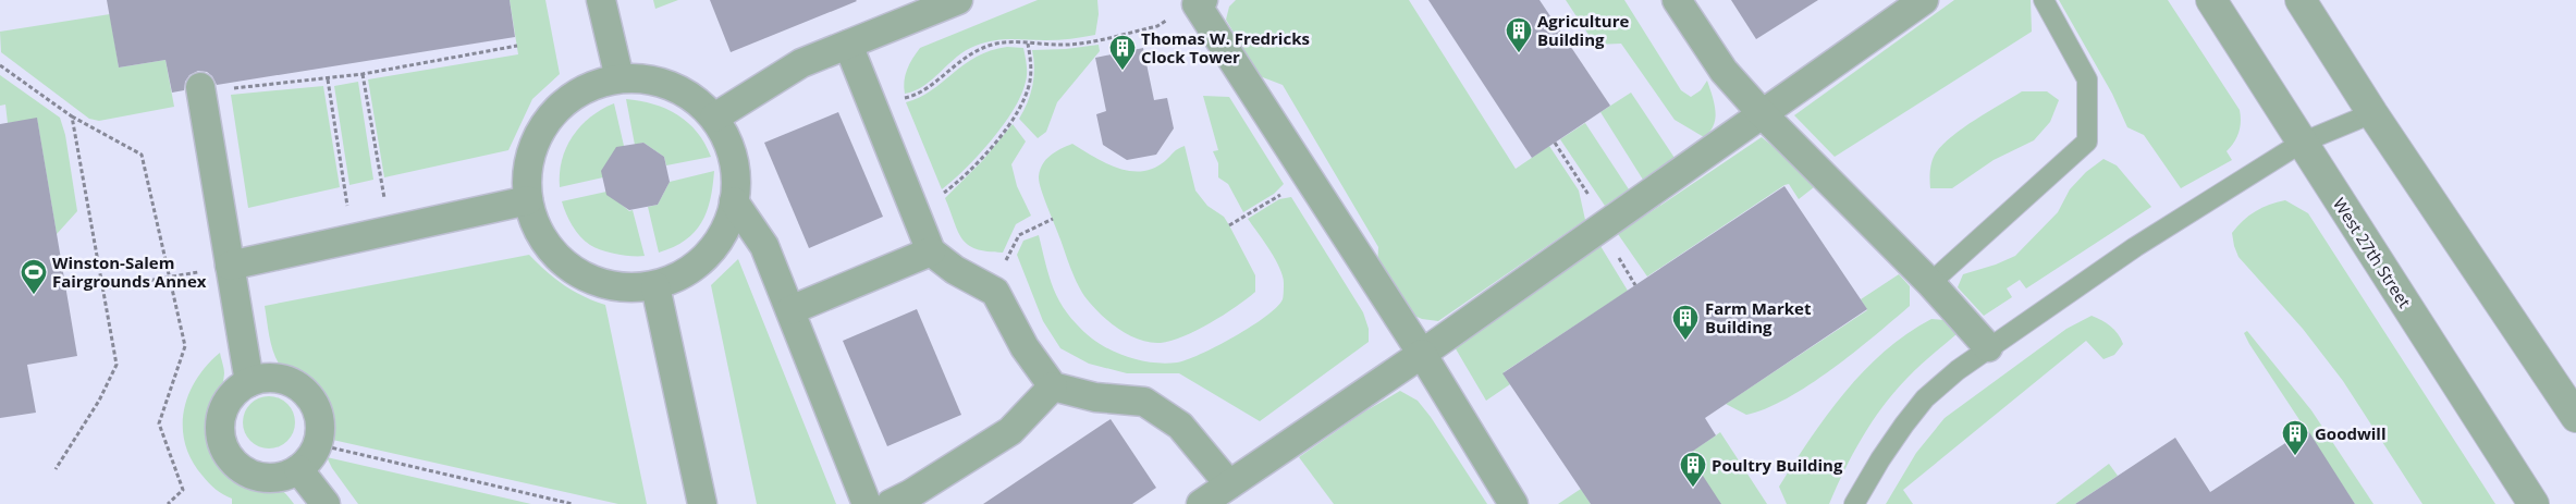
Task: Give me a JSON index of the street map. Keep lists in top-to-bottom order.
{
  "streets": {
    "street": ["West 27th Street"]
  },
  "places": {
    "building": [
      "Agriculture Building",
      "Thomas W. Fredricks Clock Tower",
      "Farm Market Building",
      "Goodwill",
      "Poultry Building"
    ],
    "sports": ["Winston-Salem Fairgrounds Annex"]
  }
}
